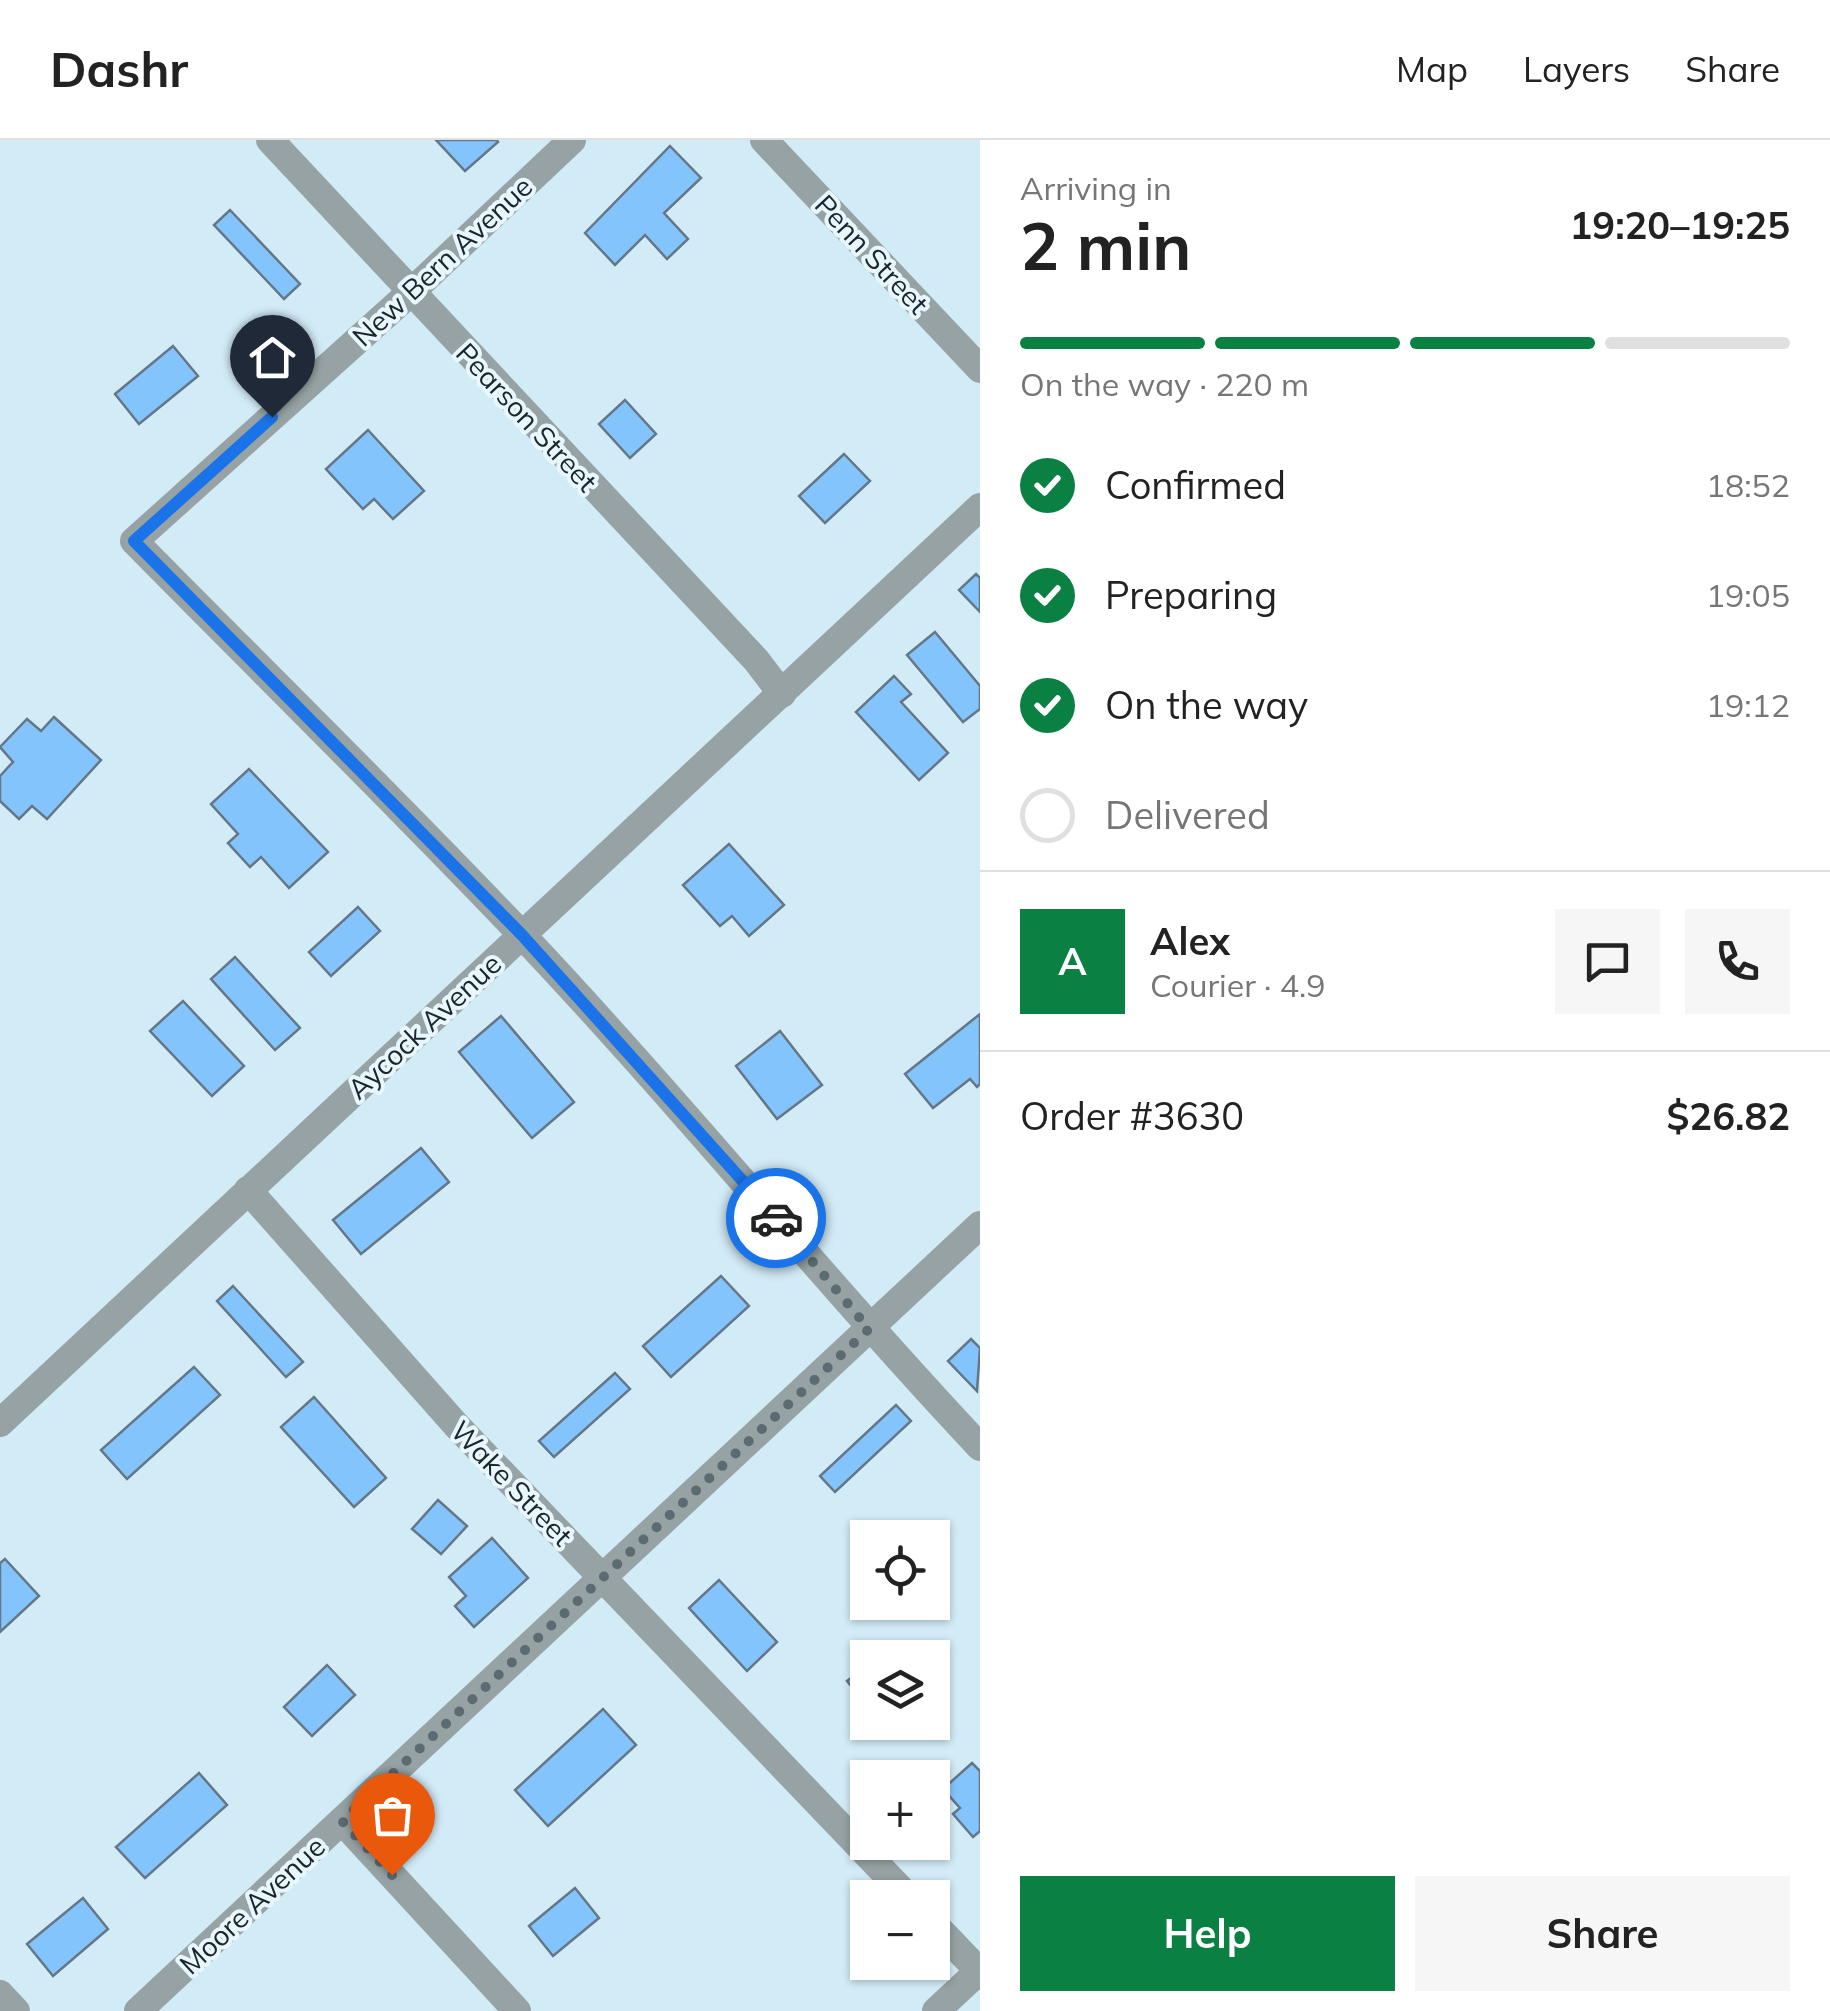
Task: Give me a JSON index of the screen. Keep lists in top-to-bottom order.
{
  "streets": {
    "street": [
      "Penn Street",
      "New Bern Avenue",
      "Pearson Street",
      "Aycock Avenue",
      "Wake Street",
      "Moore Avenue"
    ]
  },
  "crossings": [
    ["New Bern Avenue", "Pearson Street"],
    ["New Bern Avenue", "Aycock Avenue"],
    ["Pearson Street", "Aycock Avenue"],
    ["Aycock Avenue", "Wake Street"],
    ["Wake Street", "Moore Avenue"]
  ],
  "page": {
    "header": "Dashr",
    "nav": ["Map", "Layers", "Share"],
    "heading": ["2 min", "Arriving in", "19:20–19:25"],
    "panel": [
      "Alex",
      "Courier · 4.9",
      "Order #3630",
      "$26.82"
    ],
    "bar": "On the way · 220 m",
    "list": [
      ["Confirmed", "18:52"],
      ["Preparing", "19:05"],
      ["On the way", "19:12"],
      "Delivered"
    ],
    "round": "A",
    "map_buttons": ["+", "−"],
    "buttons": ["Help", "Share"]
  }
}
